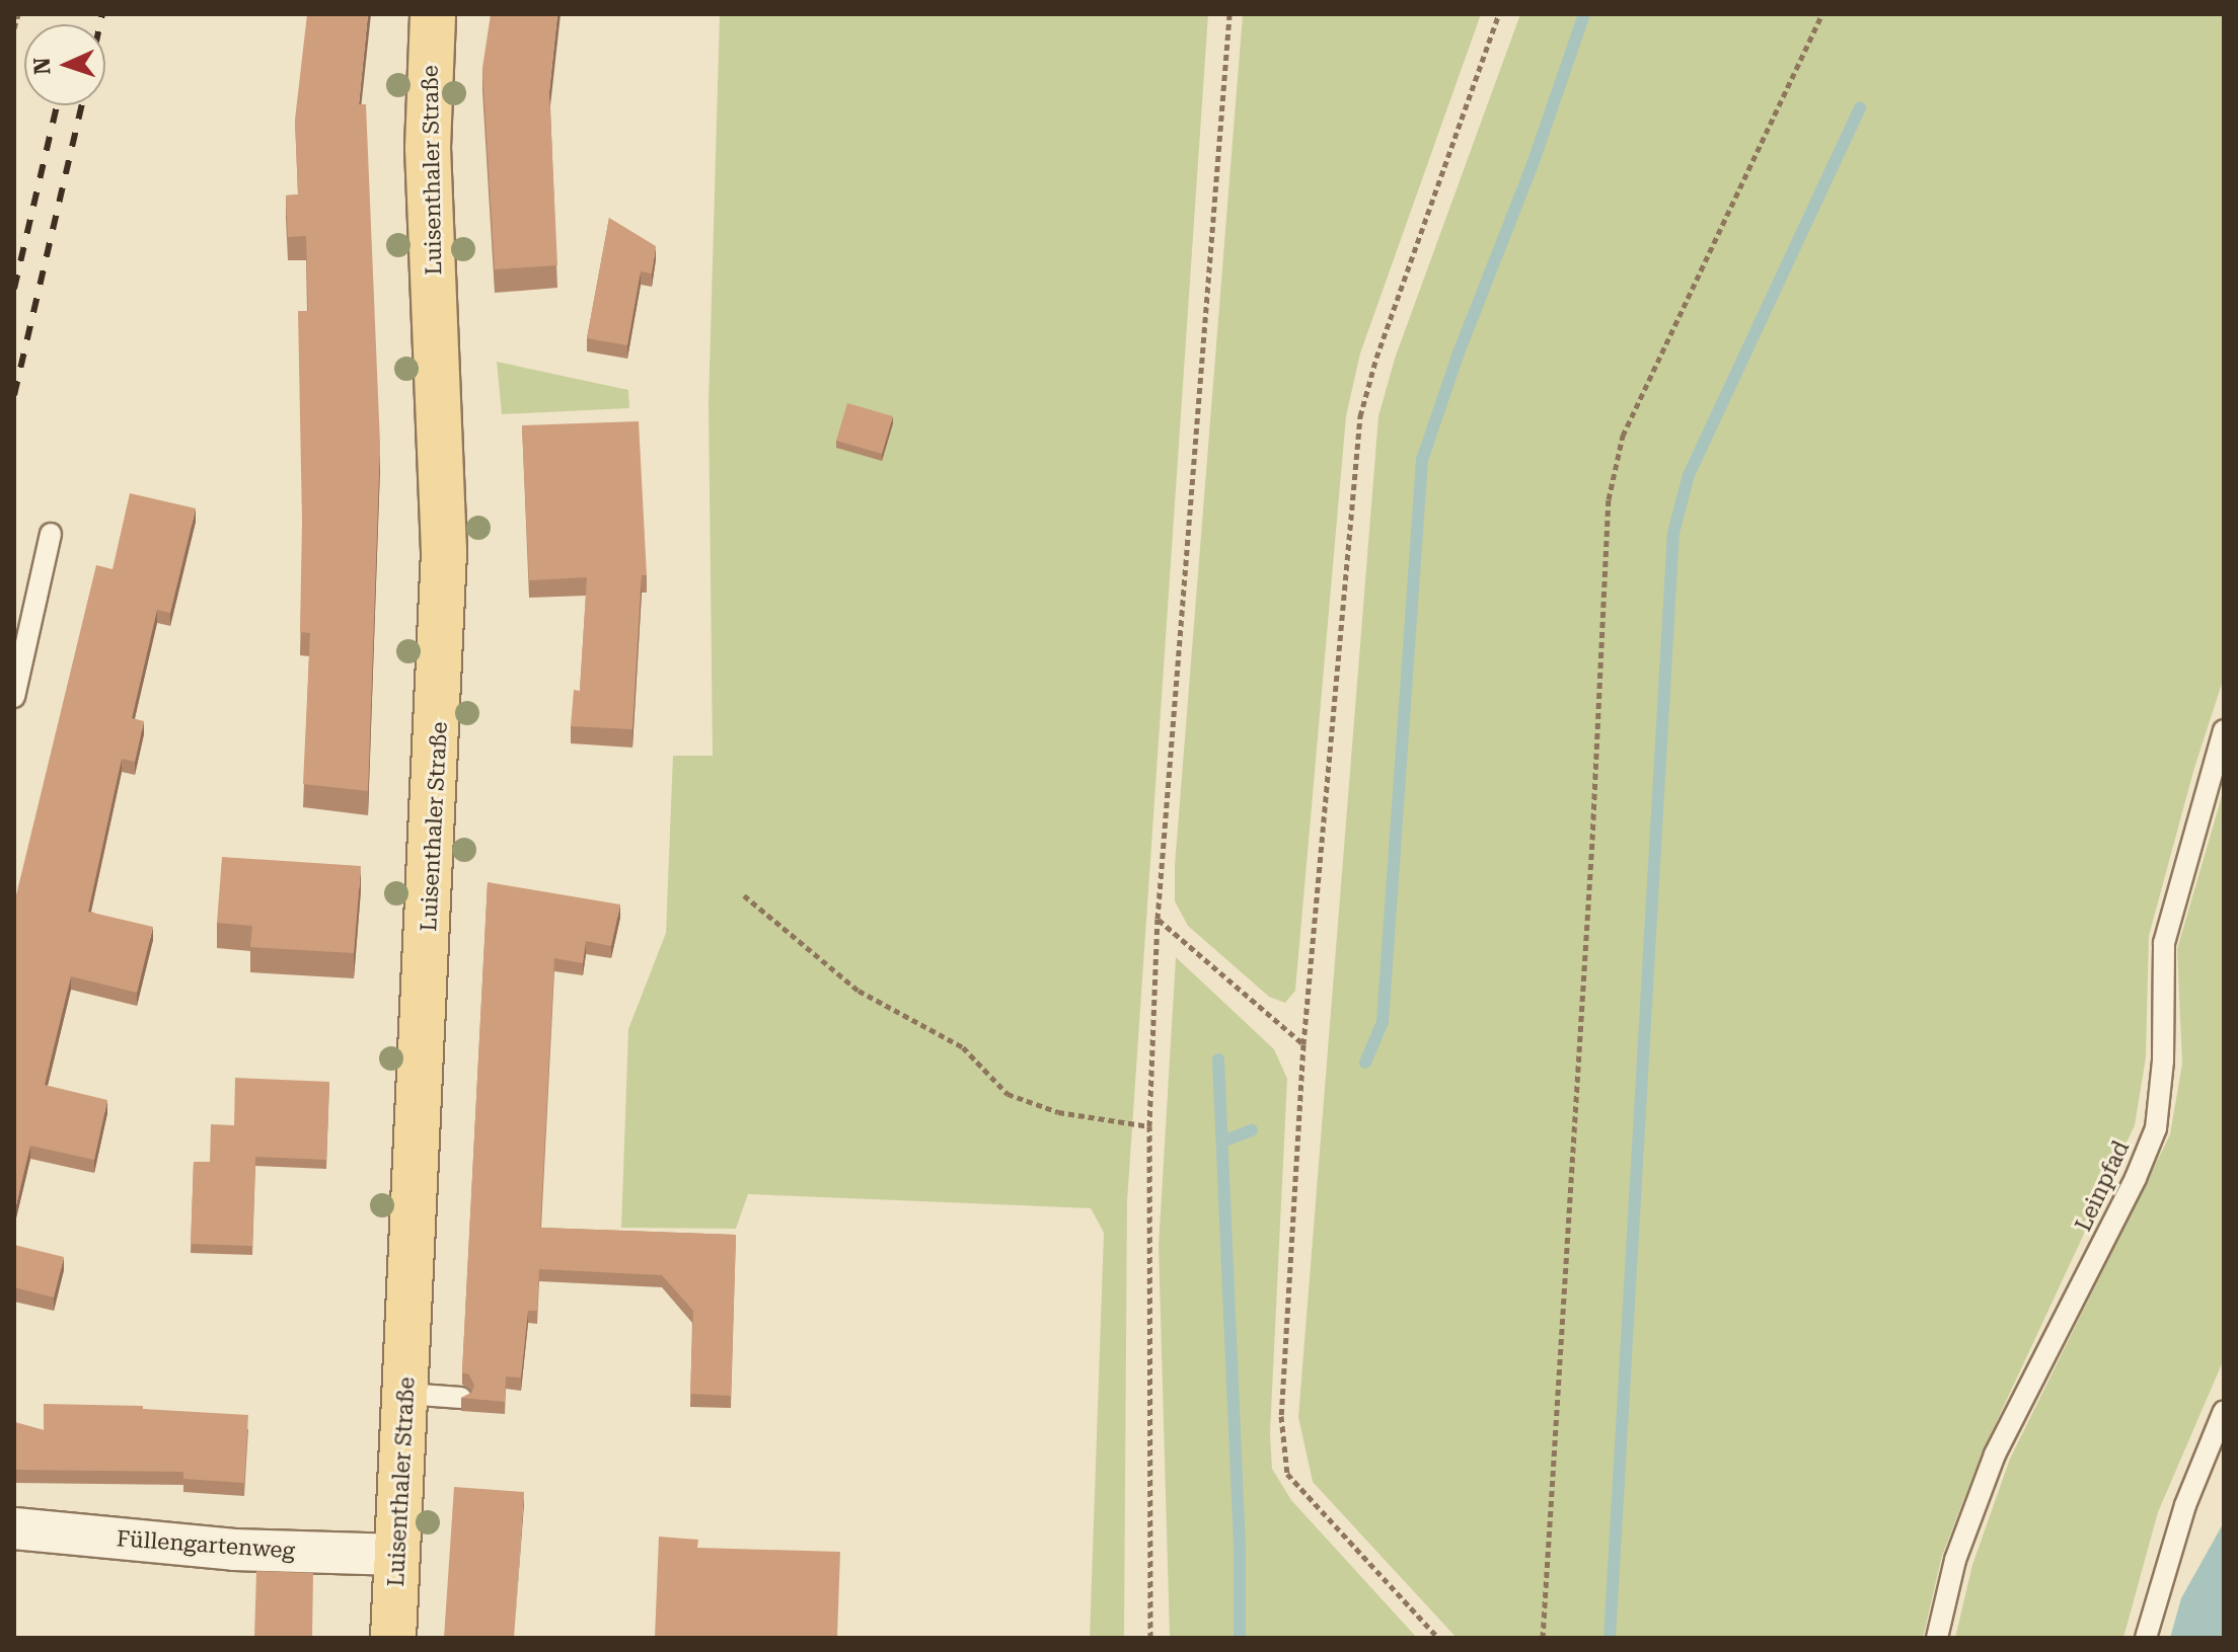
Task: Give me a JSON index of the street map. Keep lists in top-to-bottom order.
{
  "streets": {
    "main road": ["Luisenthaler Straße"],
    "street": ["Füllengartenweg"],
    "lane": ["Leinpfad"]
  },
  "crossings": [
    ["Luisenthaler Straße", "Füllengartenweg"]
  ],
  "north": "left"
}
